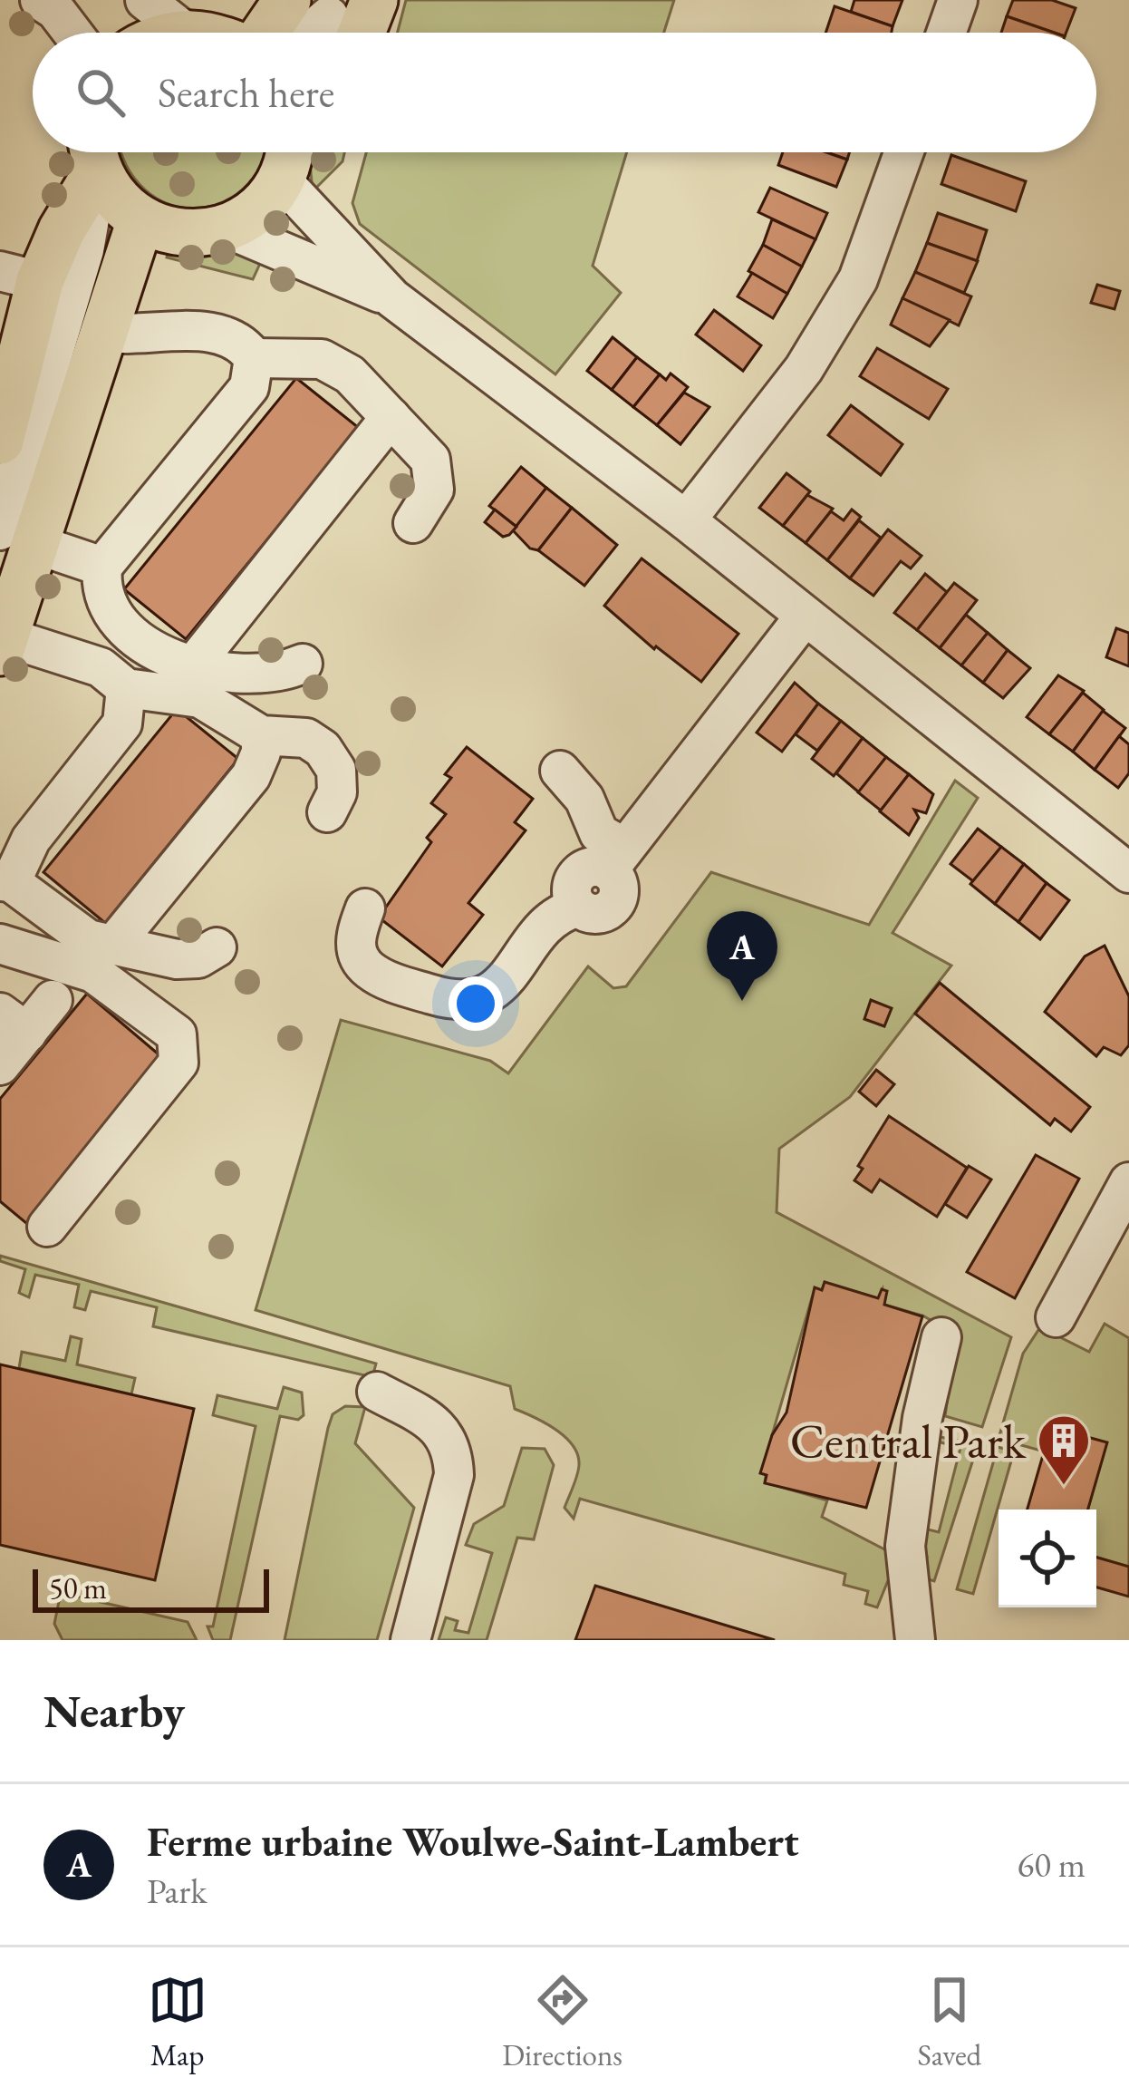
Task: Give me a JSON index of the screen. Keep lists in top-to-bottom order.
{
  "places": {
    "building": ["Central Park"]
  },
  "scale_bar": "50 m",
  "page": {
    "search": "Search here",
    "pins": "A",
    "scale": "50 m",
    "heading": "Nearby",
    "list": [
      {
        "mark": "A",
        "name": "Ferme urbaine Woulwe-Saint-Lambert",
        "note": "Park",
        "value": "60 m"
      }
    ],
    "nav": ["Map", "Directions", "Saved"]
  }
}
